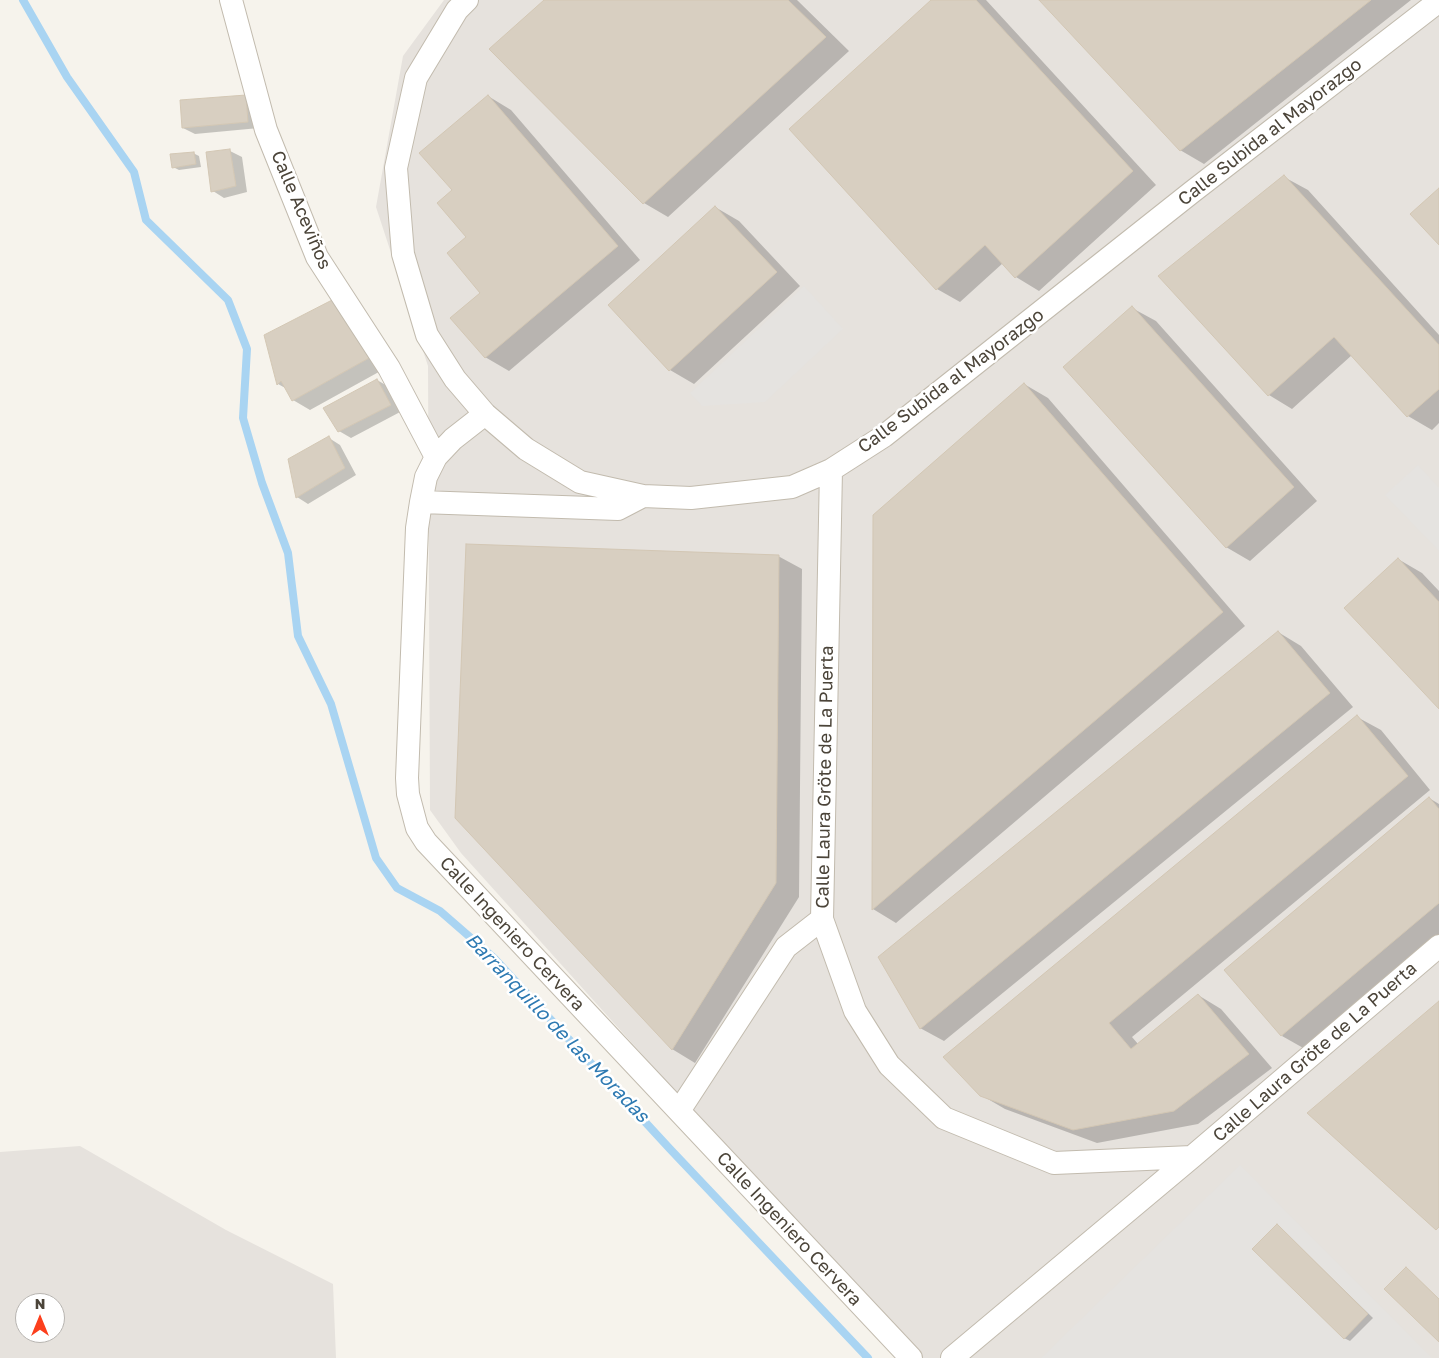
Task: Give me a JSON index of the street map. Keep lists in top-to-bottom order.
{
  "streets": {
    "street": [
      "Calle Subida al Mayorazgo",
      "Calle Aceviños",
      "Calle Laura Gröte de La Puerta",
      "Calle Ingeniero Cervera"
    ]
  },
  "crossings": [
    ["Calle Subida al Mayorazgo", "Calle Laura Gröte de La Puerta"],
    ["Calle Subida al Mayorazgo", "Calle Ingeniero Cervera"],
    ["Calle Aceviños", "Calle Ingeniero Cervera"]
  ],
  "water": ["Barranquillo de las Moradas"],
  "north": "top"
}
